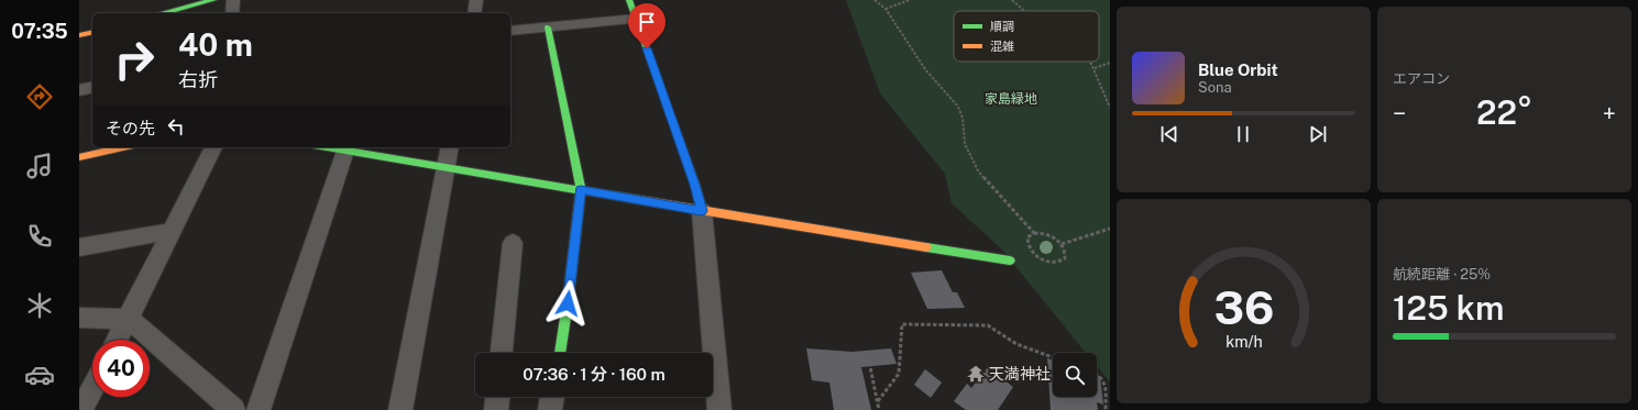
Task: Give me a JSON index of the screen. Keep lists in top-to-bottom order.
{
  "parks": ["家島緑地"],
  "places": {
    "temple": ["天満神社"]
  },
  "legend": ["順調", "混雑"],
  "page": {
    "tabs": "07:35",
    "tile": [
      "エアコン",
      ["航続距離 · 25%", "125 km"]
    ],
    "turn": ["40 m", "右折"],
    "song": ["Blue Orbit", "Sona"],
    "heat": ["−", "22°", "+"],
    "then": "その先",
    "limit": "40",
    "trip": "07:36 · 1 分 · 160 m",
    "gauge": ["36", "km/h"]
  }
}
